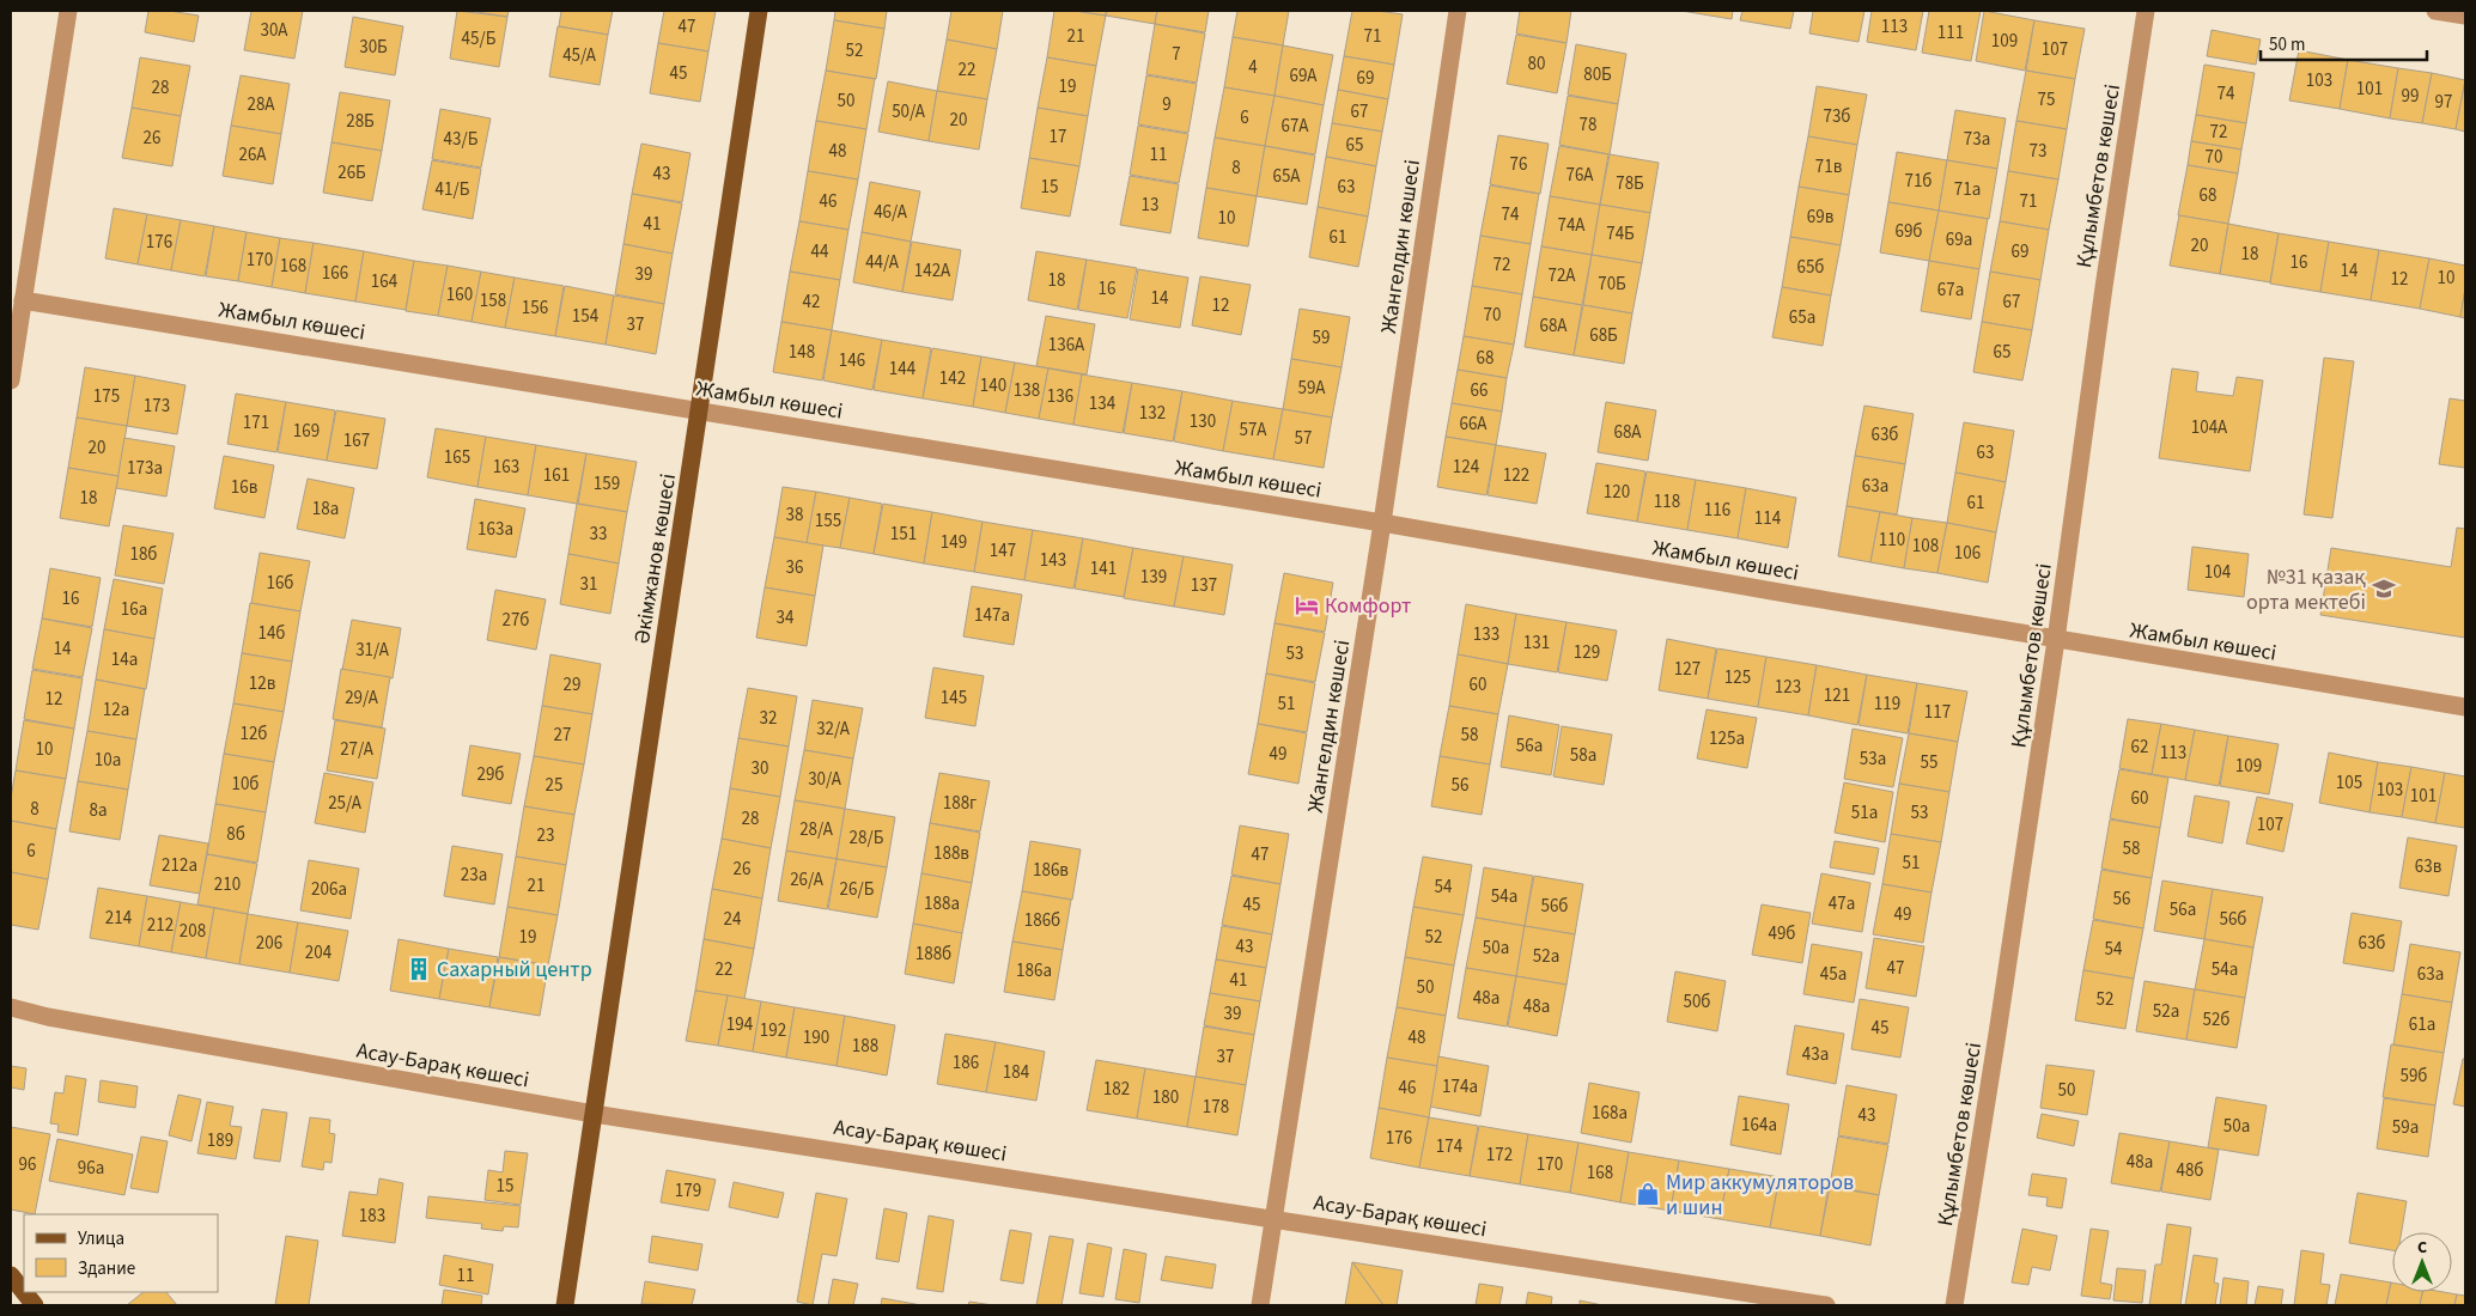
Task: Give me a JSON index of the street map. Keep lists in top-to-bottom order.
{
  "streets": {
    "main road": ["Әкімжанов көшесі"],
    "street": [
      "Құлымбетов көшесі",
      "Жангелдин көшесі",
      "Жамбыл көшесі",
      "Асау-Барақ көшесі"
    ]
  },
  "crossings": [
    ["Құлымбетов көшесі", "Жамбыл көшесі"],
    ["Жангелдин көшесі", "Жамбыл көшесі"],
    ["Жангелдин көшесі", "Асау-Барақ көшесі"],
    ["Жамбыл көшесі", "Әкімжанов көшесі"],
    ["Әкімжанов көшесі", "Асау-Барақ көшесі"]
  ],
  "places": {
    "school or university": ["№31 қазақ орта мектебі"],
    "hotel": ["Комфорт"],
    "building": ["Сахарный центр"],
    "shop": ["Мир аккумуляторов и шин"]
  },
  "house_numbers": [
    "47",
    "113",
    "30А",
    "111",
    "21",
    "71",
    "45/Б",
    "109",
    "30Б",
    "107",
    "52",
    "7",
    "45/А",
    "80",
    "4",
    "22",
    "45",
    "80Б",
    "69А",
    "69",
    "103",
    "19",
    "28",
    "101",
    "74",
    "99",
    "75",
    "50",
    "97",
    "28А",
    "9",
    "50/А",
    "67",
    "73б",
    "6",
    "20",
    "28Б",
    "78",
    "67А",
    "72",
    "17",
    "26",
    "43/Б",
    "73а",
    "65",
    "48",
    "73",
    "26А",
    "11",
    "70",
    "76",
    "71в",
    "8",
    "26Б",
    "43",
    "76А",
    "65А",
    "71б",
    "78Б",
    "15",
    "63",
    "41/Б",
    "71а",
    "68",
    "46",
    "71",
    "13",
    "46/А",
    "74",
    "69в",
    "10",
    "41",
    "74А",
    "69б",
    "74Б",
    "61",
    "69а",
    "176",
    "20",
    "44",
    "69",
    "18",
    "170",
    "44/А",
    "16",
    "72",
    "168",
    "65б",
    "142А",
    "14",
    "166",
    "39",
    "72А",
    "10",
    "12",
    "18",
    "164",
    "70Б",
    "16",
    "67а",
    "160",
    "14",
    "158",
    "42",
    "67",
    "12",
    "156",
    "70",
    "154",
    "65а",
    "37",
    "68А",
    "68Б",
    "59",
    "136А",
    "148",
    "65",
    "68",
    "146",
    "144",
    "142",
    "140",
    "59А",
    "138",
    "66",
    "175",
    "136",
    "134",
    "173",
    "132",
    "130",
    "171",
    "66А",
    "104А",
    "57А",
    "169",
    "68А",
    "63б",
    "57",
    "167",
    "20",
    "63",
    "165",
    "163",
    "124",
    "173а",
    "161",
    "122",
    "159",
    "63а",
    "16в",
    "120",
    "18",
    "118",
    "61",
    "18а",
    "116",
    "38",
    "114",
    "155",
    "163а",
    "33",
    "151",
    "110",
    "149",
    "108",
    "147",
    "106",
    "18б",
    "143",
    "36",
    "141",
    "104",
    "139",
    "16б",
    "31",
    "137",
    "16",
    "16а",
    "147а",
    "34",
    "27б",
    "14б",
    "133",
    "131",
    "14",
    "31/А",
    "129",
    "53",
    "14а",
    "127",
    "125",
    "12в",
    "29",
    "60",
    "123",
    "121",
    "29/А",
    "145",
    "12",
    "51",
    "119",
    "12а",
    "117",
    "32",
    "32/А",
    "12б",
    "27",
    "58",
    "125а",
    "56а",
    "62",
    "10",
    "27/А",
    "113",
    "49",
    "58а",
    "53а",
    "10а",
    "55",
    "109",
    "30",
    "29б",
    "30/А",
    "105",
    "10б",
    "25",
    "56",
    "103",
    "101",
    "60",
    "25/А",
    "188г",
    "8",
    "8а",
    "51а",
    "53",
    "28",
    "107",
    "28/А",
    "8б",
    "23",
    "28/Б",
    "58",
    "6",
    "188в",
    "47",
    "51",
    "212а",
    "63в",
    "26",
    "186в",
    "23а",
    "26/А",
    "210",
    "21",
    "54",
    "206а",
    "26/Б",
    "54а",
    "56",
    "188а",
    "47а",
    "45",
    "56б",
    "56а",
    "49",
    "214",
    "24",
    "56б",
    "186б",
    "212",
    "208",
    "49б",
    "19",
    "52",
    "206",
    "63б",
    "43",
    "50а",
    "54",
    "204",
    "188б",
    "52а",
    "47",
    "22",
    "54а",
    "186а",
    "45а",
    "63а",
    "41",
    "50",
    "48а",
    "52",
    "50б",
    "48а",
    "52а",
    "39",
    "52б",
    "194",
    "61а",
    "45",
    "192",
    "190",
    "48",
    "188",
    "43а",
    "37",
    "186",
    "184",
    "59б",
    "174а",
    "46",
    "182",
    "50",
    "180",
    "178",
    "168а",
    "43",
    "164а",
    "50а",
    "59а",
    "176",
    "189",
    "174",
    "172",
    "48а",
    "96",
    "170",
    "96а",
    "48б",
    "168",
    "15",
    "179",
    "183",
    "11"
  ],
  "legend": ["Улица", "Здание"],
  "scale_bar": "50 m",
  "north": "top"
}
